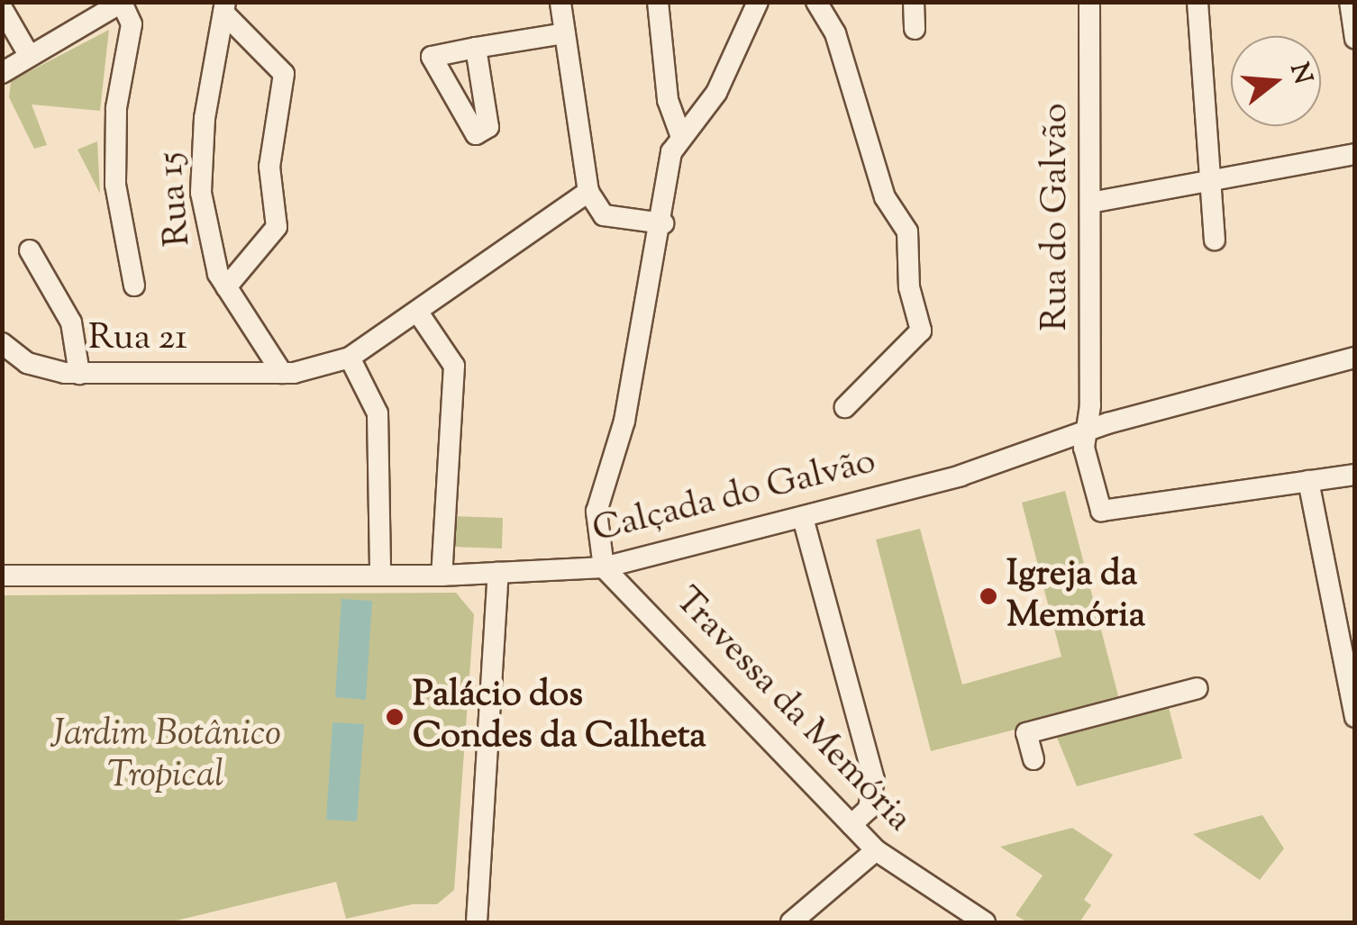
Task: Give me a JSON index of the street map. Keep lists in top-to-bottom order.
{
  "streets": {
    "street": [
      "Rua 15",
      "Rua do Galvão",
      "Rua 21",
      "Calçada do Galvão",
      "Travessa da Memória"
    ]
  },
  "crossings": [
    ["Rua 15", "Rua 21"],
    ["Rua do Galvão", "Calçada do Galvão"],
    ["Calçada do Galvão", "Travessa da Memória"]
  ],
  "parks": ["Jardim Botânico Tropical"],
  "places": ["Igreja da Memória", "Palácio dos Condes da Calheta"],
  "north": "right"
}
